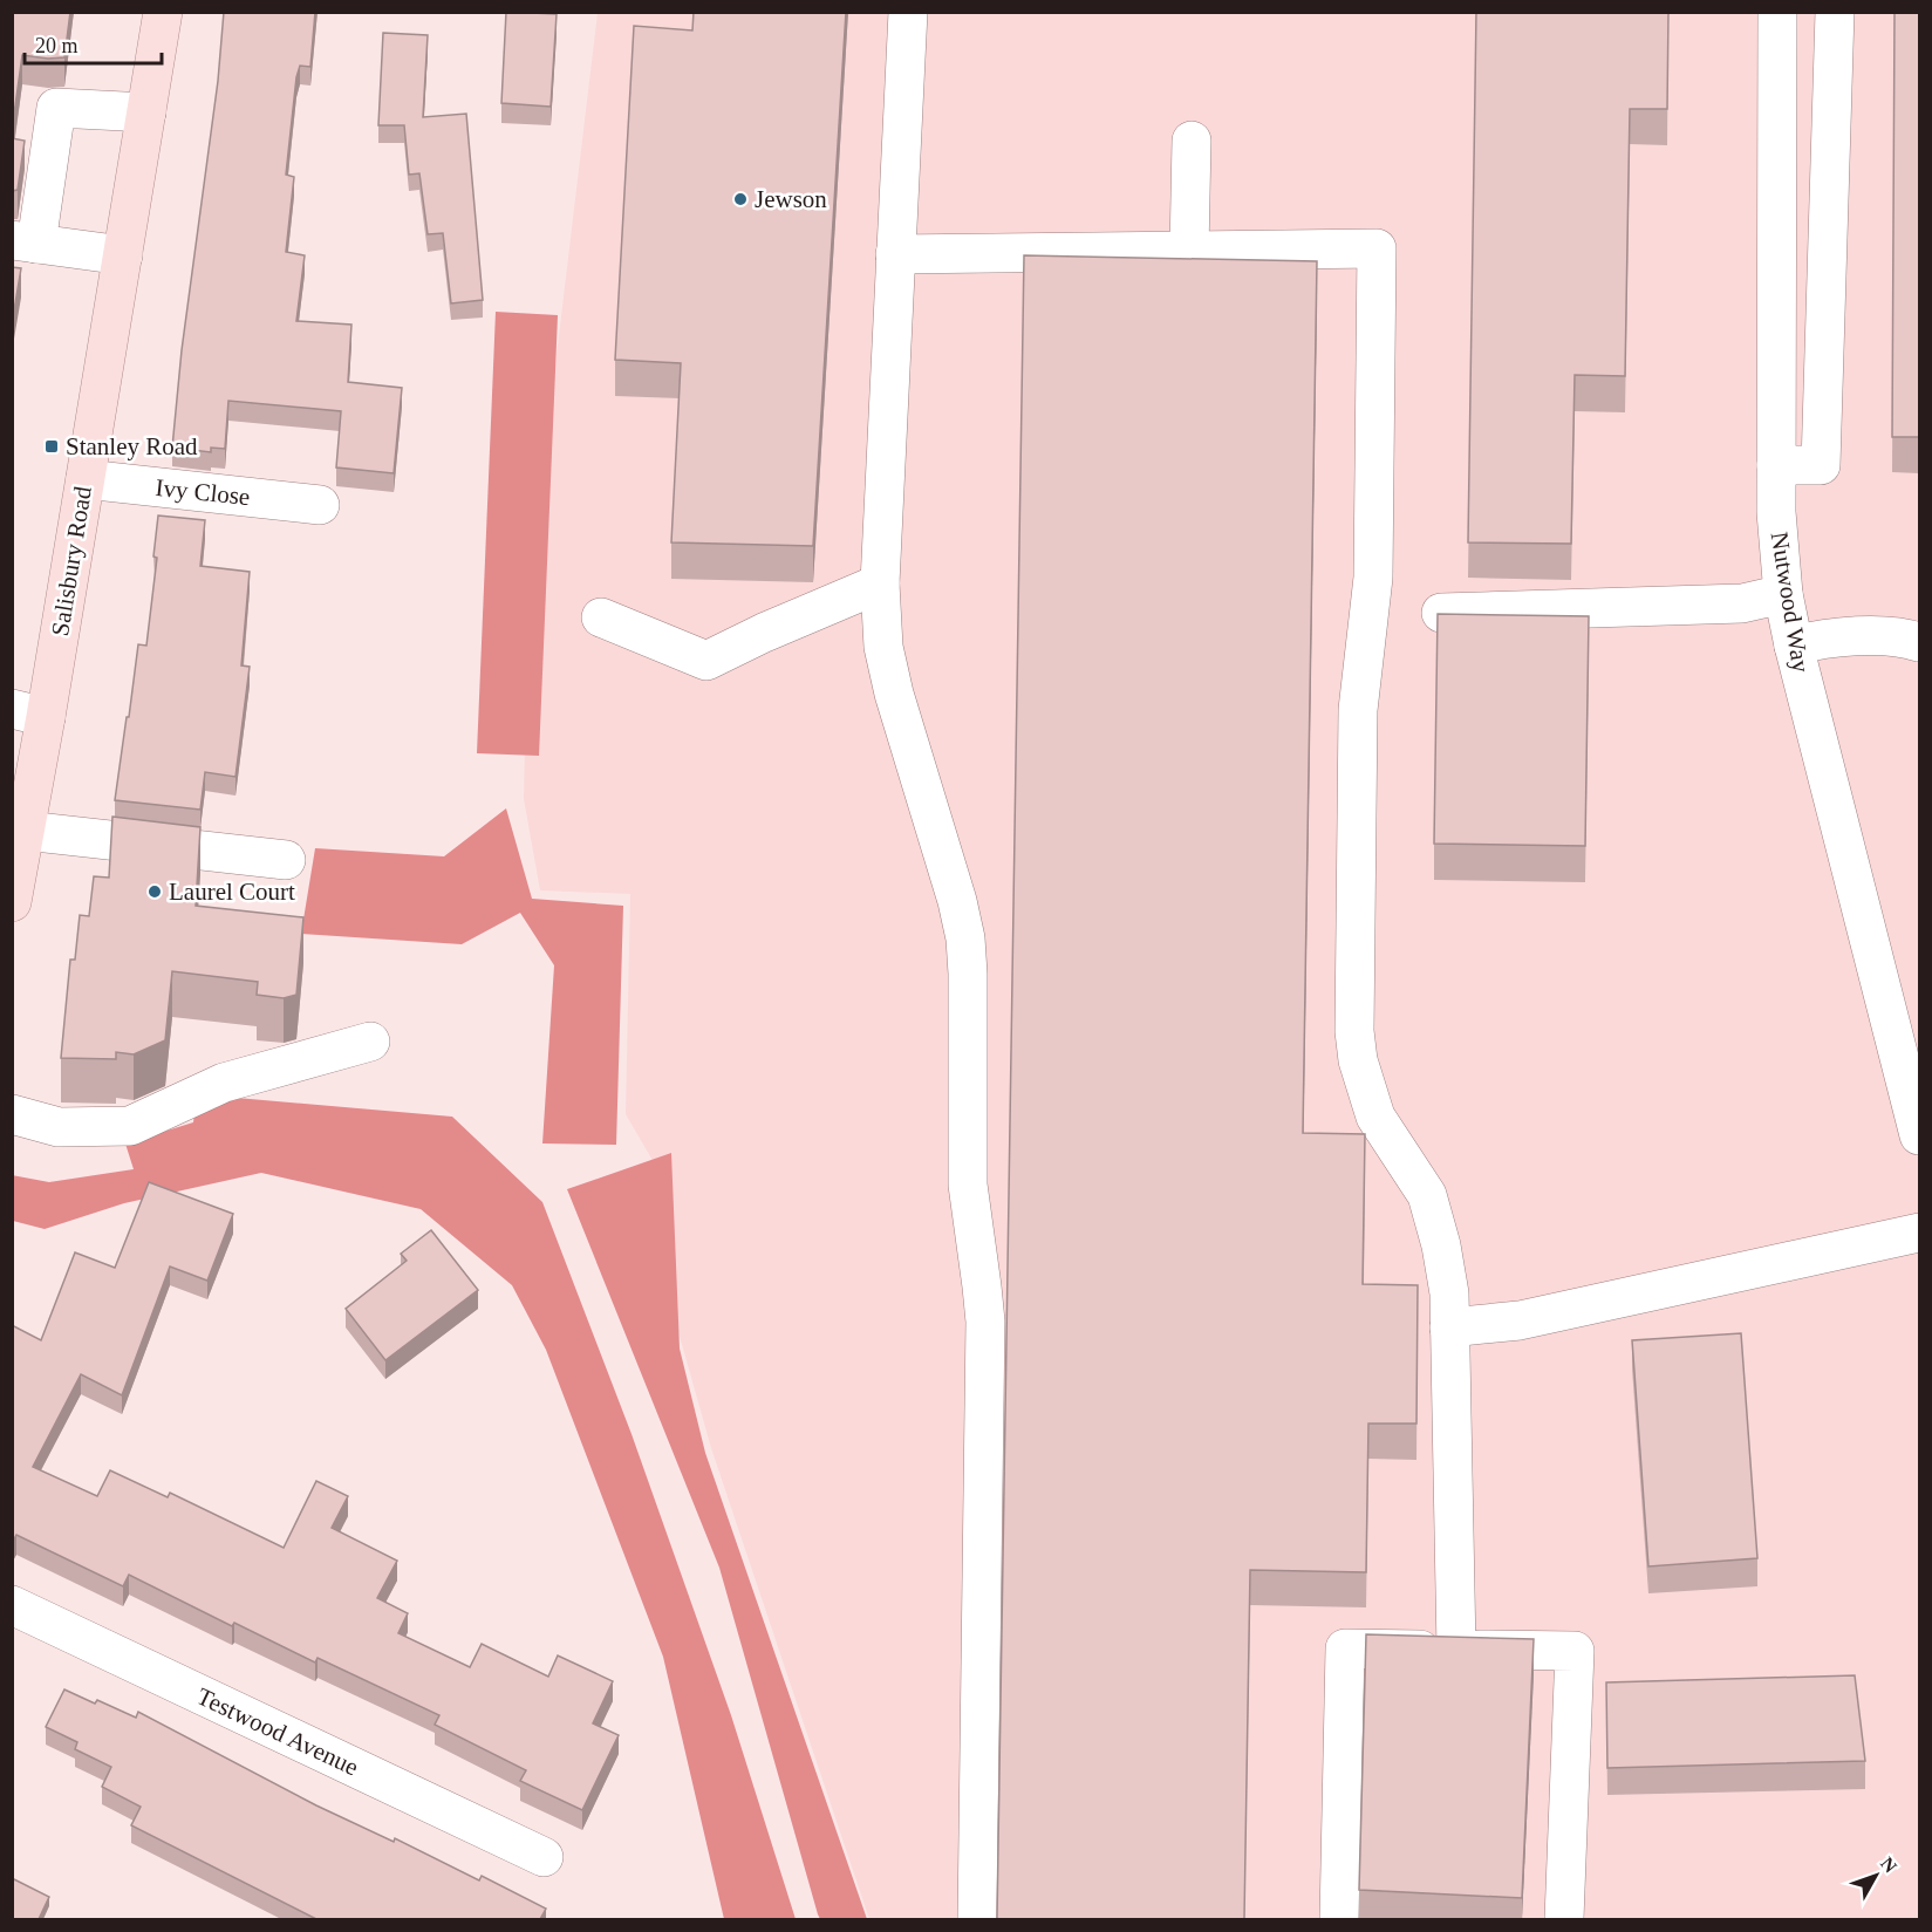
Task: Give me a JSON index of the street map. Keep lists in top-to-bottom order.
{
  "streets": {
    "main road": ["Salisbury Road"],
    "street": ["Ivy Close", "Nutwood Way", "Testwood Avenue"]
  },
  "crossings": [
    ["Ivy Close", "Salisbury Road"]
  ],
  "places": {
    "other": ["Jewson", "Laurel Court"],
    "transit": ["Stanley Road"]
  },
  "scale_bar": "20 m",
  "north": "top right"
}
